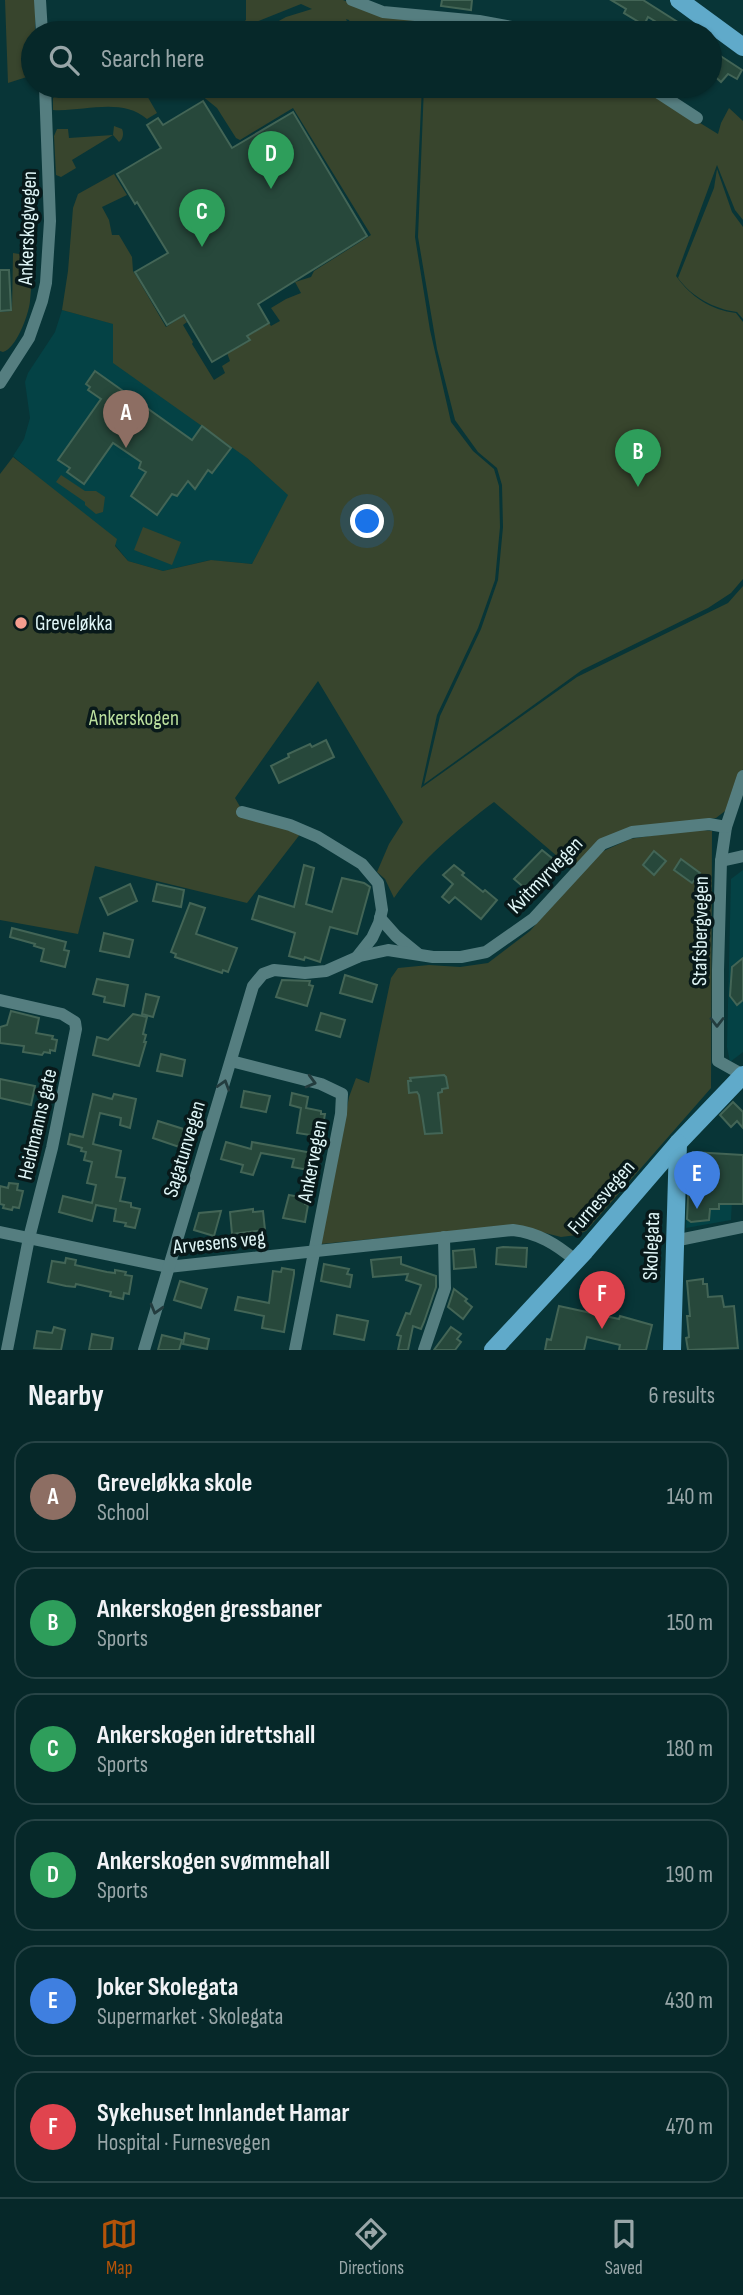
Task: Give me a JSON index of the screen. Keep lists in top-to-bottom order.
{
  "streets": {
    "main road": ["Furnesvegen", "Skolegata"],
    "street": [
      "Ankerskogvegen",
      "Kvitmyrvegen",
      "Stafsbergvegen",
      "Heidmanns gate",
      "Sagatunvegen",
      "Ankervegen",
      "Arvesens veg"
    ]
  },
  "crossings": [
    ["Kvitmyrvegen", "Stafsbergvegen"],
    ["Kvitmyrvegen", "Sagatunvegen"],
    ["Stafsbergvegen", "Furnesvegen"],
    ["Heidmanns gate", "Arvesens veg"],
    ["Sagatunvegen", "Ankervegen"],
    ["Sagatunvegen", "Arvesens veg"],
    ["Ankervegen", "Arvesens veg"],
    ["Furnesvegen", "Arvesens veg"],
    ["Furnesvegen", "Skolegata"]
  ],
  "one_way": ["Stafsbergvegen"],
  "parks": ["Ankerskogen"],
  "places": ["Greveløkka"],
  "page": {
    "search": "Search here",
    "pins": [
      "D",
      "C",
      "A",
      "B",
      "E",
      "F"
    ],
    "heading": ["Nearby", "6 results"],
    "list": [
      {
        "mark": "A",
        "name": "Greveløkka skole",
        "note": "School",
        "value": "140 m"
      },
      {
        "mark": "B",
        "name": "Ankerskogen gressbaner",
        "note": "Sports",
        "value": "150 m"
      },
      {
        "mark": "C",
        "name": "Ankerskogen idrettshall",
        "note": "Sports",
        "value": "180 m"
      },
      {
        "mark": "D",
        "name": "Ankerskogen svømmehall",
        "note": "Sports",
        "value": "190 m"
      },
      {
        "mark": "E",
        "name": "Joker Skolegata",
        "note": "Supermarket · Skolegata",
        "value": "430 m"
      },
      {
        "mark": "F",
        "name": "Sykehuset Innlandet Hamar",
        "note": "Hospital · Furnesvegen",
        "value": "470 m"
      }
    ],
    "nav": ["Map", "Directions", "Saved"]
  }
}
